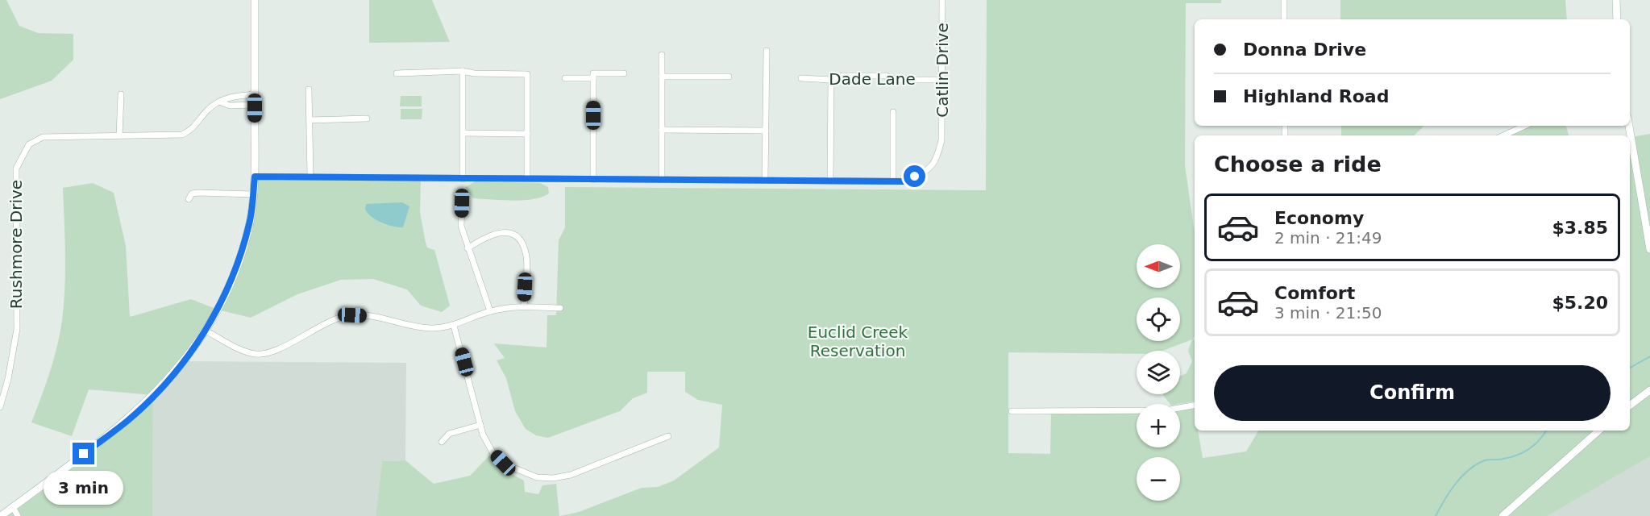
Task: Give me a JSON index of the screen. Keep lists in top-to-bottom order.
{
  "streets": {
    "street": ["Catlin Drive", "Dade Lane", "Rushmore Drive"]
  },
  "crossings": [
    ["Catlin Drive", "Dade Lane"]
  ],
  "parks": ["Euclid Creek Reservation"],
  "north": "left",
  "page": {
    "banner": ["Donna Drive", "Highland Road"],
    "heading": "Choose a ride",
    "list": [
      {
        "name": "Economy",
        "note": "2 min · 21:49",
        "value": "$3.85"
      },
      {
        "name": "Comfort",
        "note": "3 min · 21:50",
        "value": "$5.20"
      }
    ],
    "map_buttons": ["+", "−"],
    "buttons": "Confirm",
    "bubble": "3 min"
  }
}
